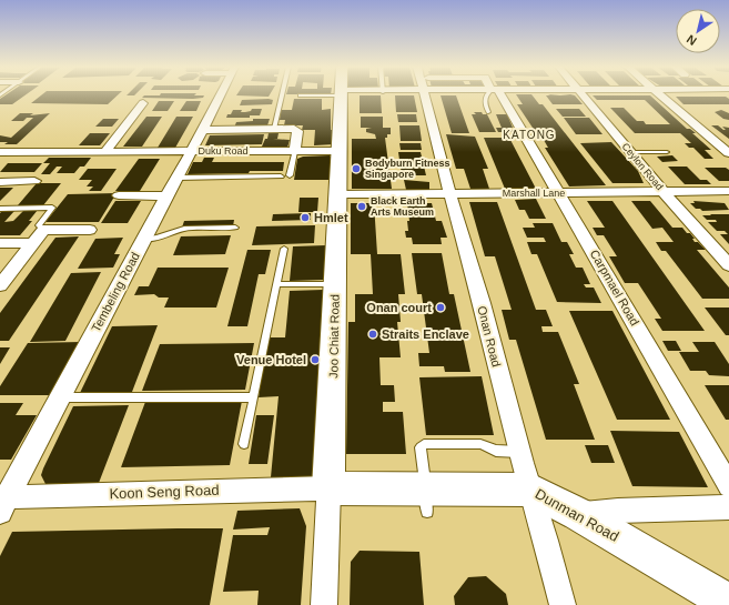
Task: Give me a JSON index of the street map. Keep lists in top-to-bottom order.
{
  "streets": {
    "street": [
      "Duku Road",
      "Ceylon Road",
      "Marshall Lane",
      "Carpmael Road",
      "Tembeling Road",
      "Joo Chiat Road",
      "Onan Road",
      "Koon Seng Road",
      "Dunman Road"
    ]
  },
  "crossings": [
    ["Duku Road", "Tembeling Road"],
    ["Duku Road", "Joo Chiat Road"],
    ["Ceylon Road", "Marshall Lane"],
    ["Marshall Lane", "Carpmael Road"],
    ["Marshall Lane", "Joo Chiat Road"],
    ["Marshall Lane", "Onan Road"],
    ["Tembeling Road", "Koon Seng Road"],
    ["Joo Chiat Road", "Koon Seng Road"],
    ["Joo Chiat Road", "Dunman Road"],
    ["Onan Road", "Dunman Road"],
    ["Koon Seng Road", "Dunman Road"]
  ],
  "districts": ["KATONG"],
  "places": [
    "Bodyburn Fitness Singapore",
    "Black Earth Arts Museum",
    "Hmlet",
    "Onan court",
    "Straits Enclave",
    "Venue Hotel"
  ],
  "north": "bottom left"
}
